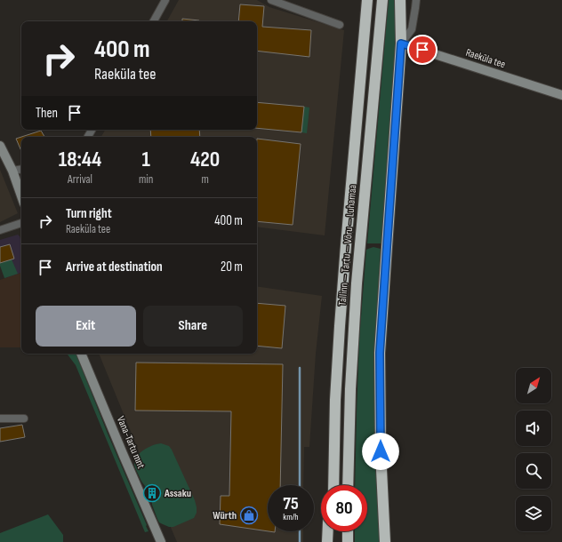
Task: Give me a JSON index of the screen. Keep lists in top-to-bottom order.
{
  "streets": {
    "highway": ["Tallinn — Tartu — Võru — Luhamaa"],
    "street": ["Raeküla tee", "Vana-Tartu mnt"]
  },
  "places": {
    "building": ["Assaku"],
    "shop": ["Würth"]
  },
  "north": "top right",
  "page": {
    "turn": ["400 m", "Raeküla tee"],
    "then": "Then",
    "eta": [
      "18:44",
      "Arrival",
      "1",
      "min",
      "420",
      "m"
    ],
    "list": [
      {
        "name": "Turn right",
        "note": "Raeküla tee",
        "value": "400 m"
      },
      {
        "name": "Arrive at destination",
        "value": "20 m"
      }
    ],
    "buttons": ["Exit", "Share"],
    "speed": "75 km/h",
    "limit": "80"
  }
}
